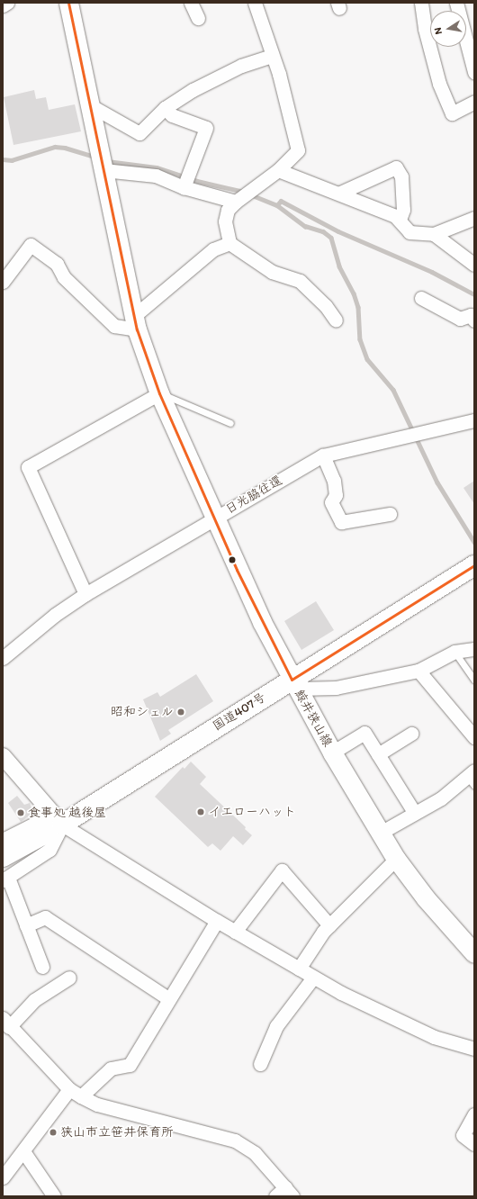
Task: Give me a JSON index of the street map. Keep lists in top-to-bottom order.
{
  "streets": {
    "highway": ["国道407号"],
    "main road": ["鯨井狭山線"],
    "street": ["日光脇往還"]
  },
  "crossings": [
    ["日光脇往還", "鯨井狭山線"],
    ["国道407号", "鯨井狭山線"]
  ],
  "places": [
    "昭和シェル",
    "イエローハット",
    "食事処 越後屋",
    "狭山市立笹井保育所"
  ],
  "north": "left"
}
